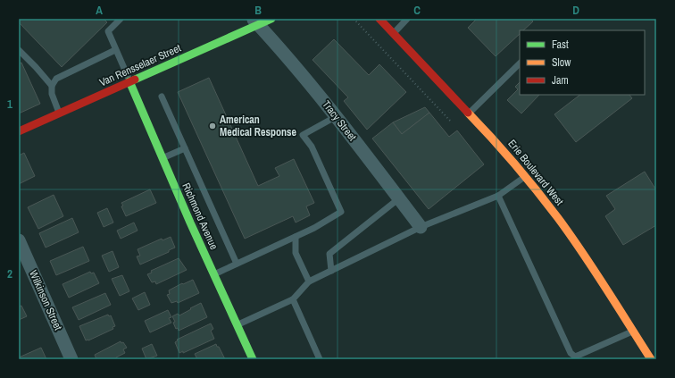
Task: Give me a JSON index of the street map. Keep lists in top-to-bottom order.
{
  "streets": {
    "street": [
      "Van Rensselaer Street",
      "Tracy Street",
      "Erie Boulevard West",
      "Richmond Avenue",
      "Wilkinson Street"
    ]
  },
  "crossings": [
    ["Van Rensselaer Street", "Tracy Street"],
    ["Van Rensselaer Street", "Richmond Avenue"]
  ],
  "places": ["American Medical Response"],
  "legend": ["Fast", "Slow", "Jam"],
  "grid": {
    "columns": [
      "A",
      "B",
      "C",
      "D"
    ],
    "rows": ["1", "2"]
  }
}
